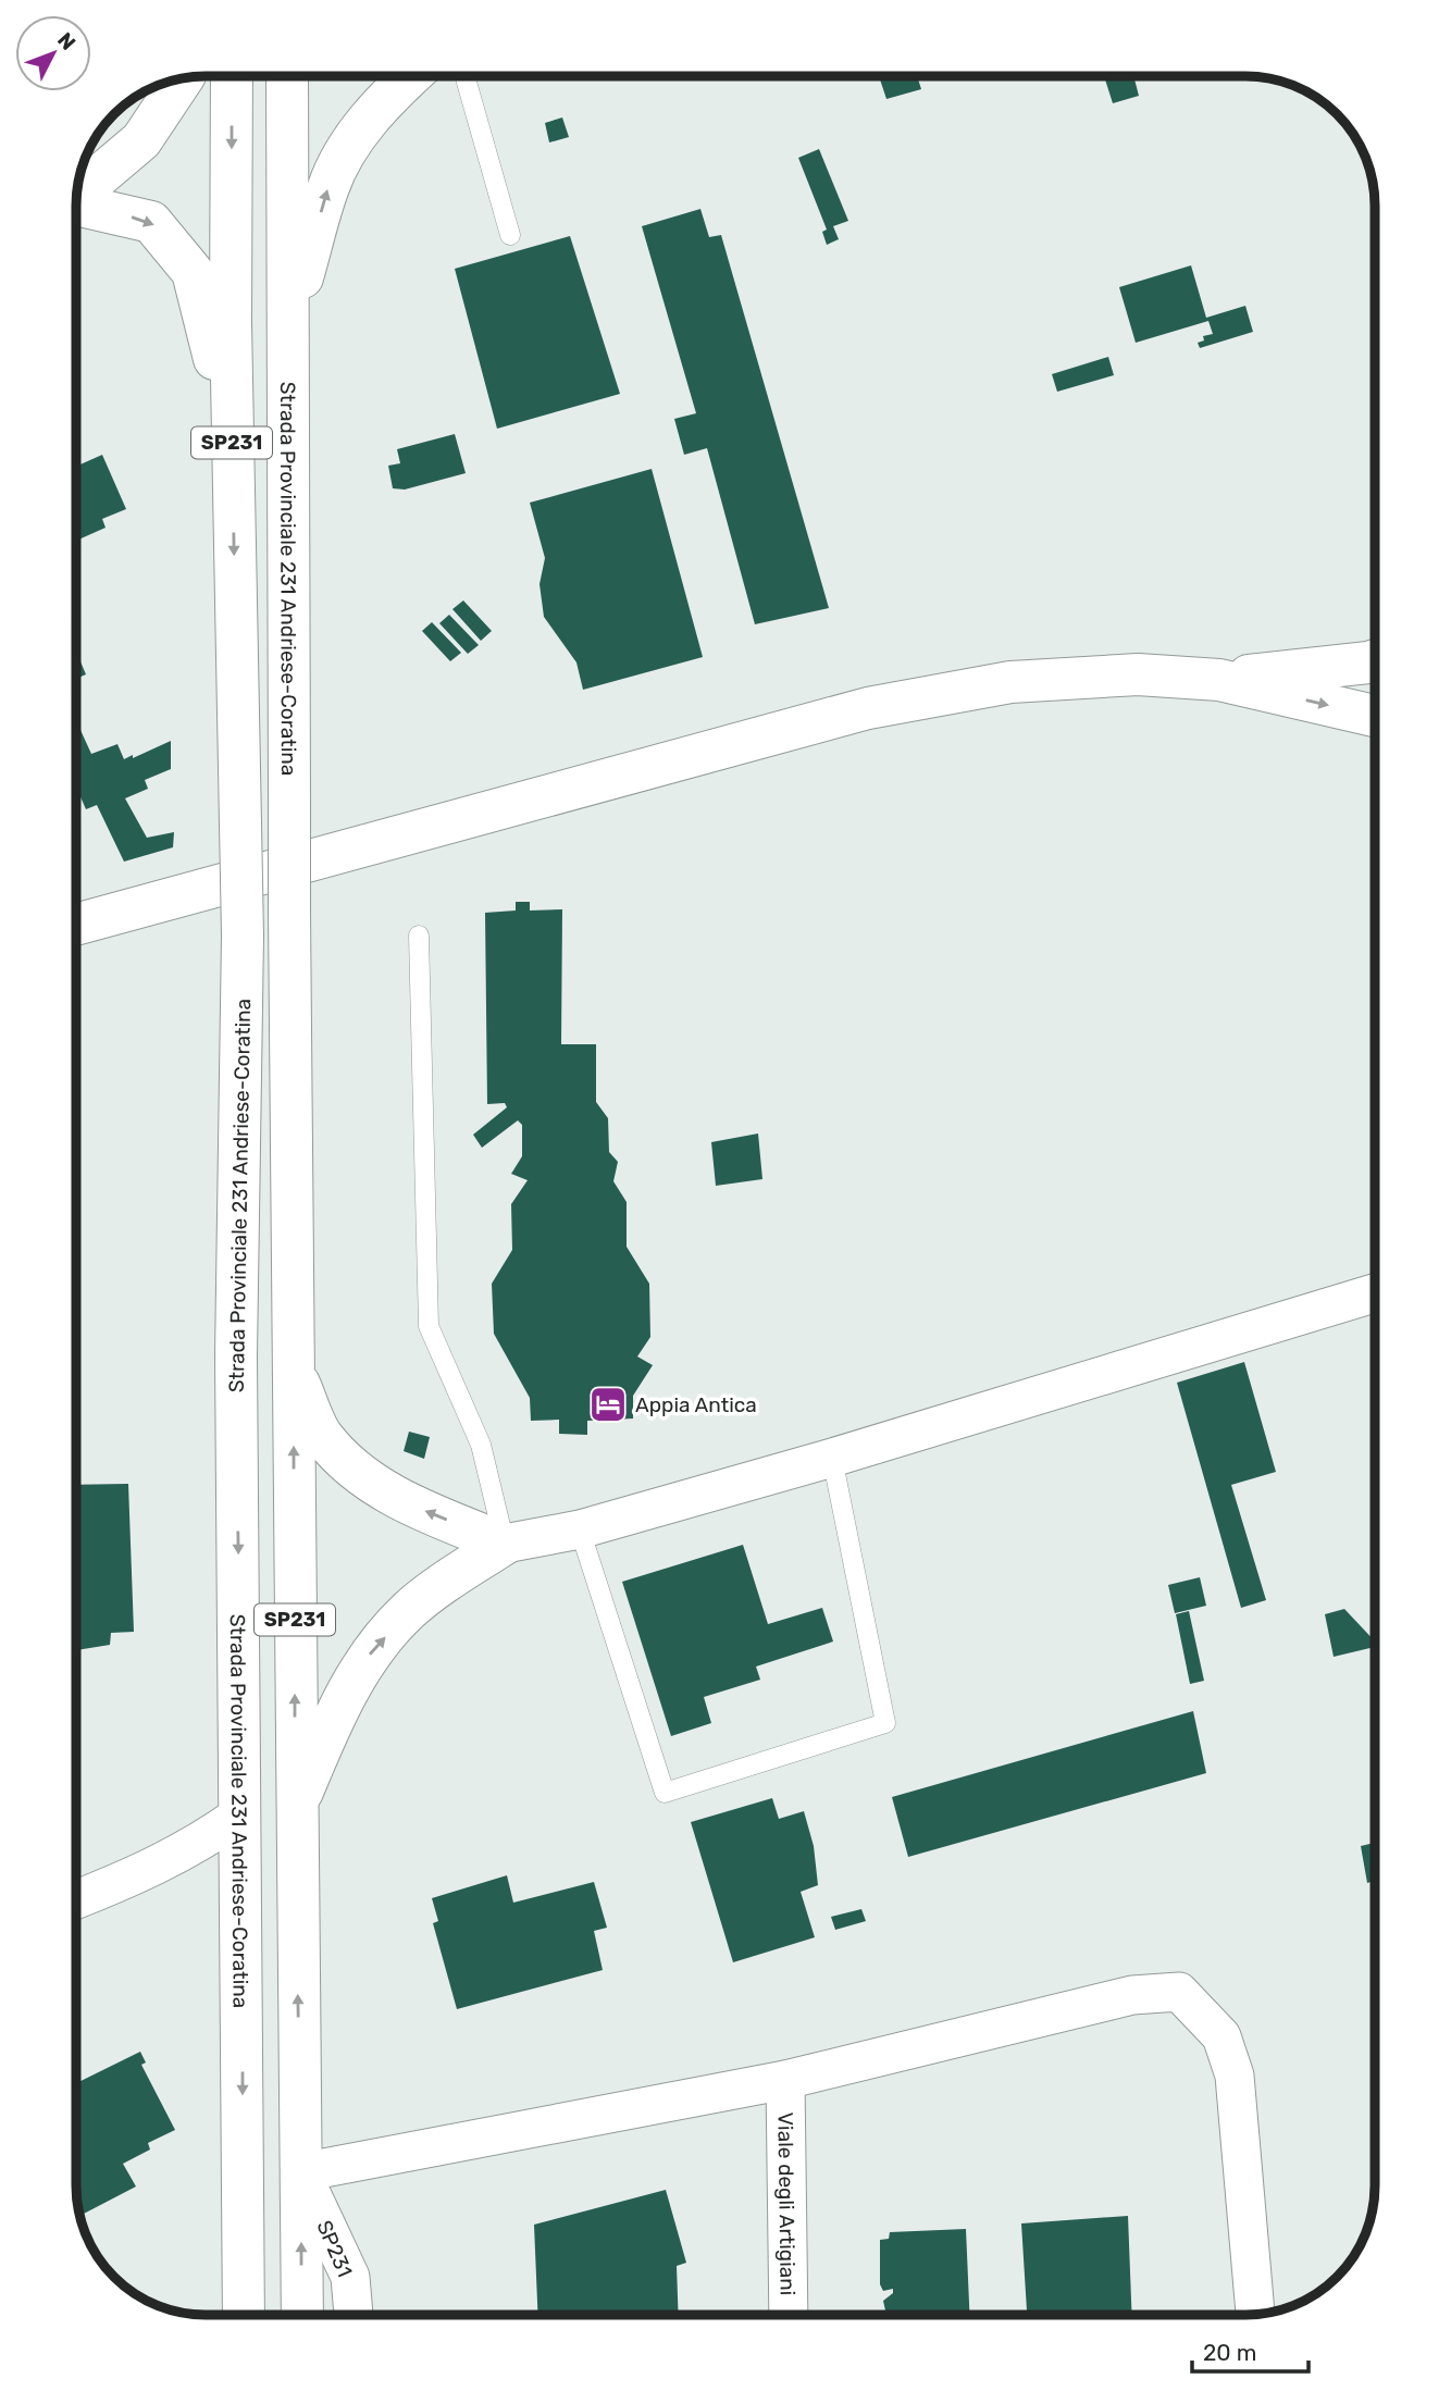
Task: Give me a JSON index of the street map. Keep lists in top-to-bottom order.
{
  "streets": {
    "main road": ["SP231", "Strada Provinciale 231 Andriese-Coratina"],
    "street": ["Viale degli Artigiani"]
  },
  "crossings": [
    ["SP231", "Strada Provinciale 231 Andriese-Coratina"]
  ],
  "places": {
    "hotel": ["Appia Antica"]
  },
  "scale_bar": "20 m",
  "north": "top right"
}
